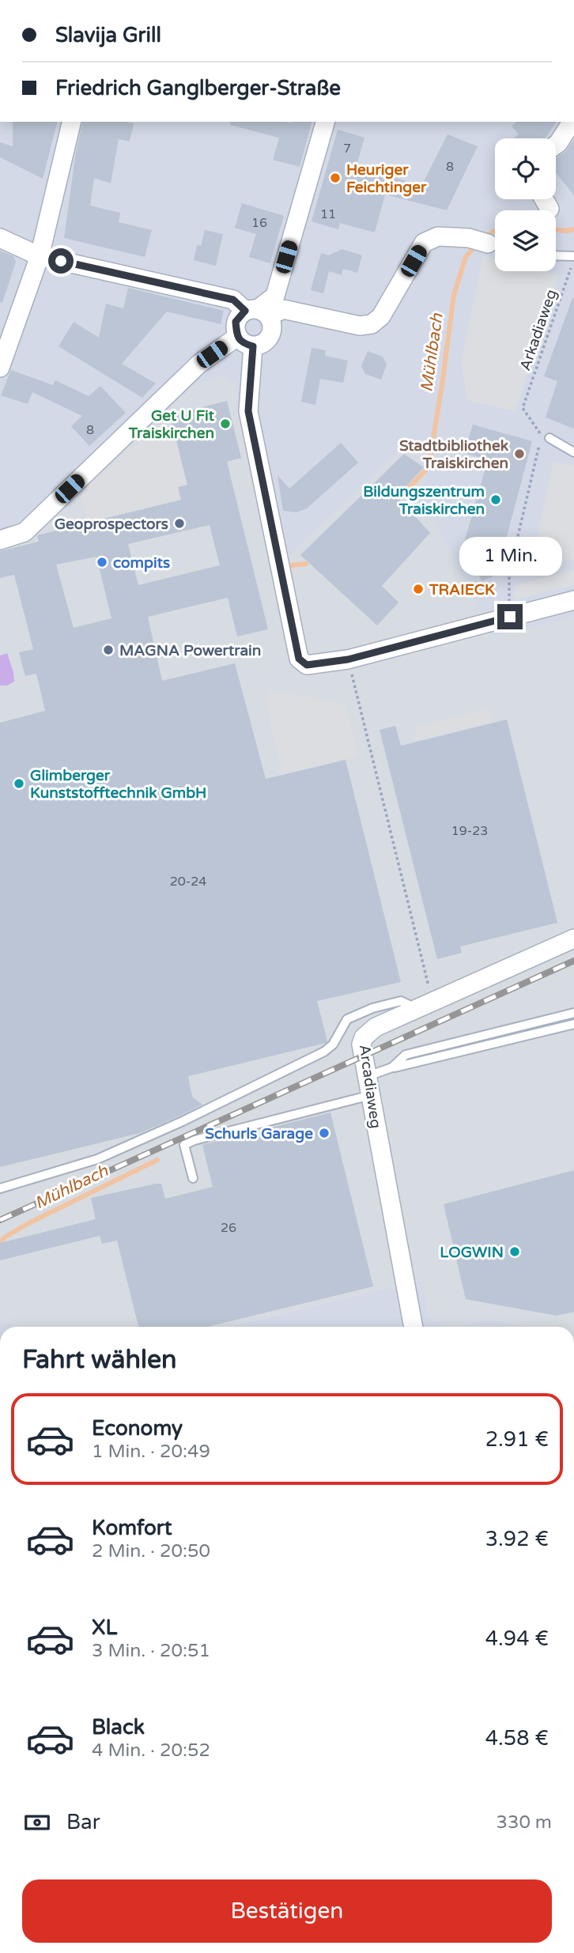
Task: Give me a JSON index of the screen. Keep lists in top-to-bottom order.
{
  "streets": {
    "street": ["Arcadiaweg"],
    "path": ["Arkadiaweg"]
  },
  "water": ["Mühlbach"],
  "places": [
    "Heuriger Feichtinger",
    "Get U Fit Traiskirchen",
    "Stadtbibliothek Traiskirchen",
    "Bildungszentrum Traiskirchen",
    "Geoprospectors",
    "compits",
    "TRAIECK",
    "MAGNA Powertrain",
    "Glimberger Kunststofftechnik GmbH",
    "Schurls Garage",
    "LOGWIN"
  ],
  "house_numbers": [
    "7",
    "8",
    "11",
    "16",
    "8",
    "19-23",
    "20-24",
    "26"
  ],
  "page": {
    "banner": ["Slavija Grill", "Friedrich Ganglberger-Straße"],
    "bubble": "1 Min.",
    "heading": "Fahrt wählen",
    "list": [
      {
        "name": "Economy",
        "note": "1 Min. · 20:49",
        "value": "2.91 €"
      },
      {
        "name": "Komfort",
        "note": "2 Min. · 20:50",
        "value": "3.92 €"
      },
      {
        "name": "XL",
        "note": "3 Min. · 20:51",
        "value": "4.94 €"
      },
      {
        "name": "Black",
        "note": "4 Min. · 20:52",
        "value": "4.58 €"
      }
    ],
    "pay": ["Bar", "330 m"],
    "buttons": "Bestätigen"
  }
}
